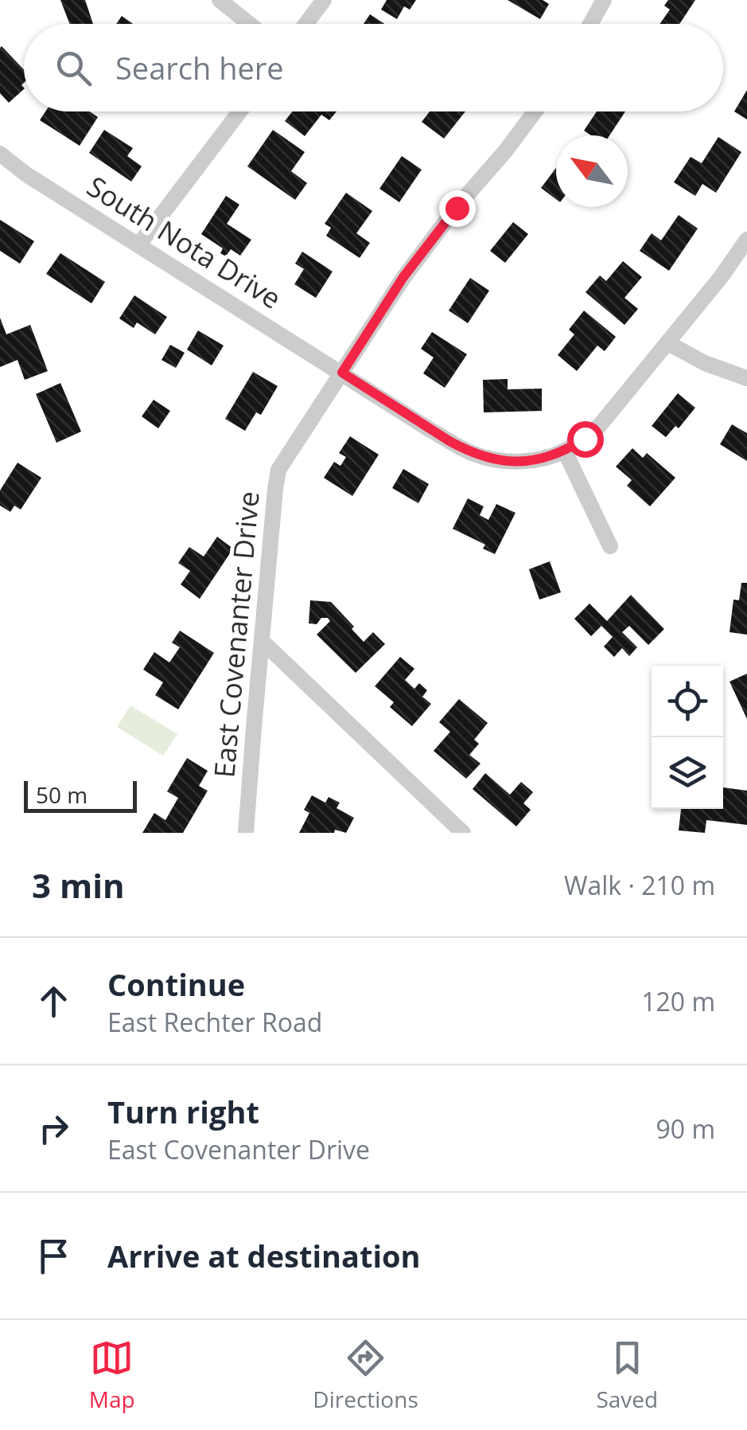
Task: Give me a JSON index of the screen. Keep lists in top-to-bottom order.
{
  "streets": {
    "street": ["South Nota Drive", "East Covenanter Drive"]
  },
  "crossings": [
    ["South Nota Drive", "East Covenanter Drive"]
  ],
  "scale_bar": "50 m",
  "north": "top left",
  "page": {
    "search": "Search here",
    "scale": "50 m",
    "heading": ["3 min", "Walk · 210 m"],
    "list": [
      ["Continue", "East Rechter Road", "120 m"],
      ["Turn right", "East Covenanter Drive", "90 m"],
      "Arrive at destination"
    ],
    "nav": ["Map", "Directions", "Saved"]
  }
}
